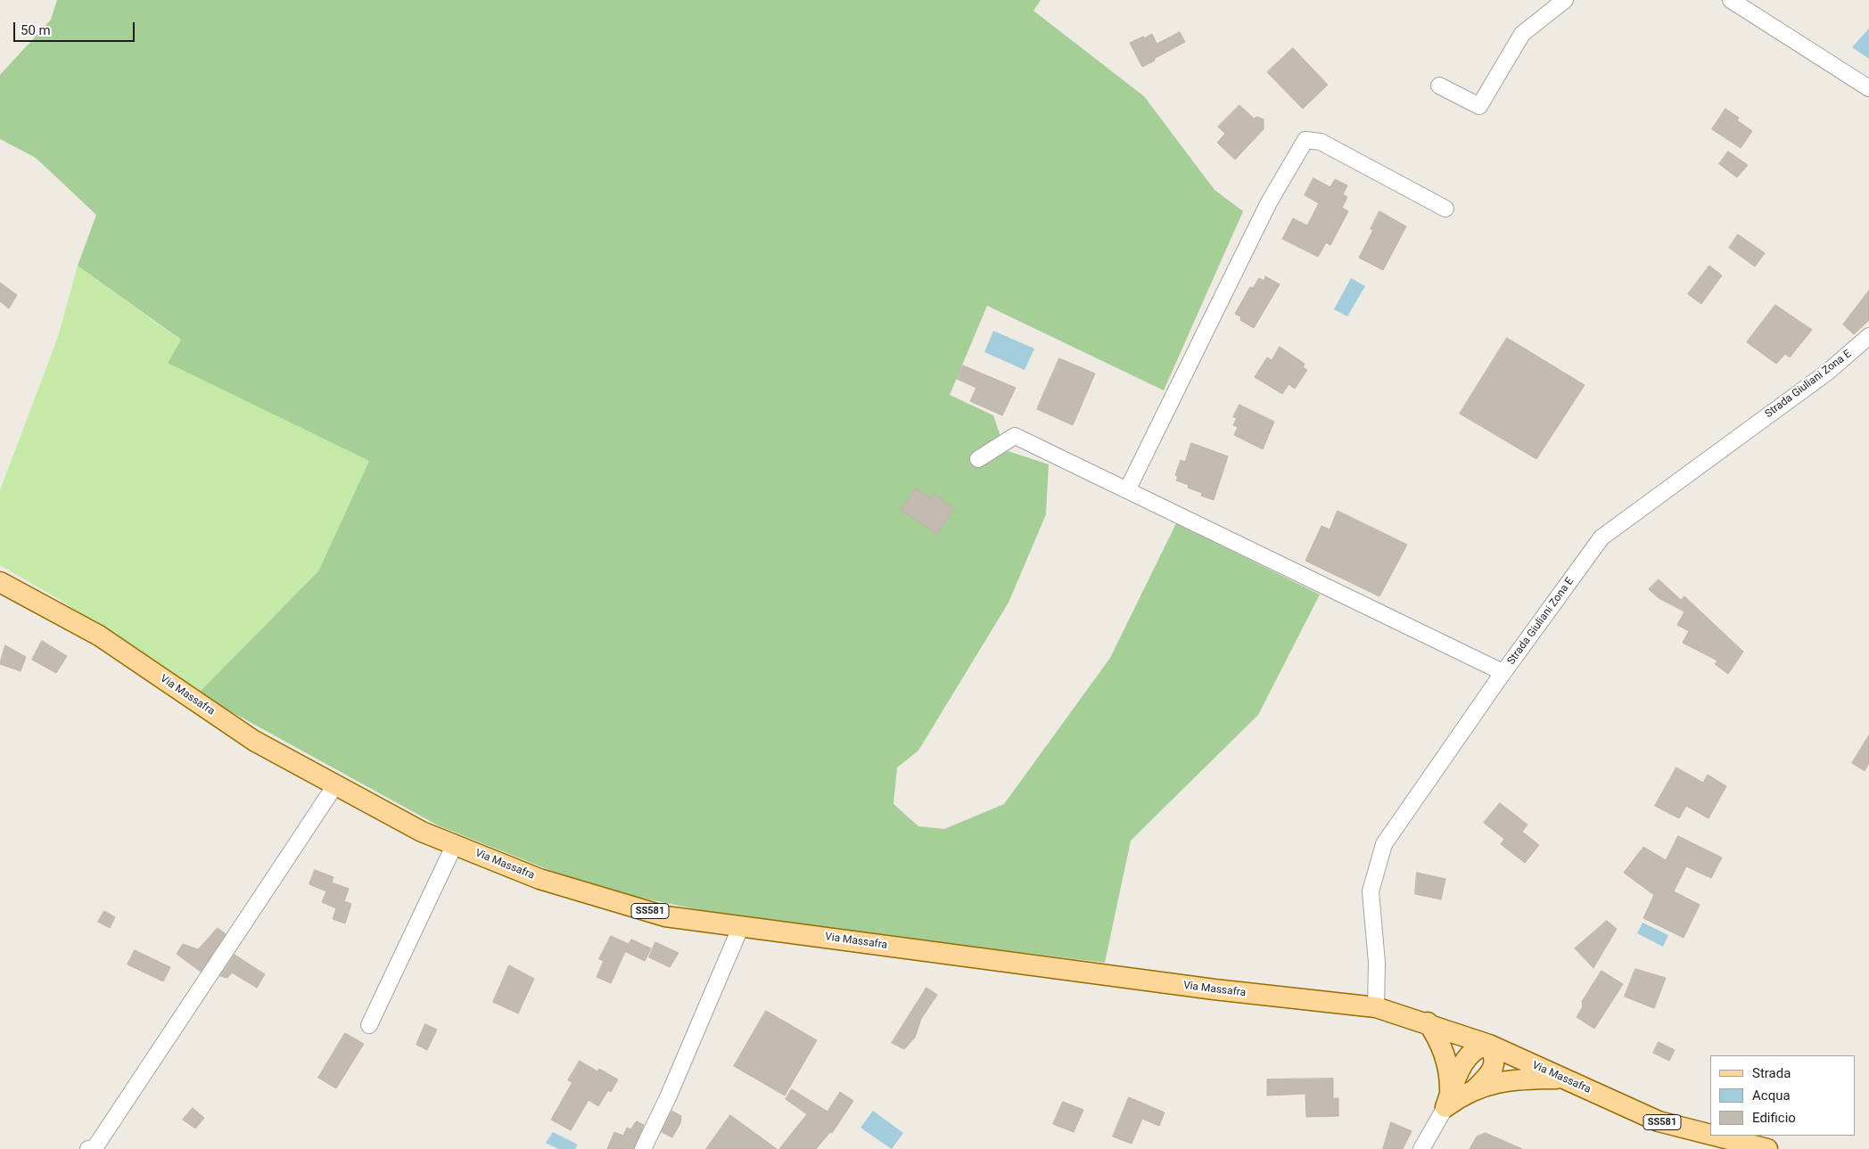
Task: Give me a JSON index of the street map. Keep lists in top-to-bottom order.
{
  "streets": {
    "main road": ["Via Massafra", "SS581"],
    "street": ["Strada Giuliani Zona E"]
  },
  "crossings": [
    ["Strada Giuliani Zona E", "Via Massafra"]
  ],
  "legend": ["Strada", "Acqua", "Edificio"],
  "scale_bar": "50 m"
}
